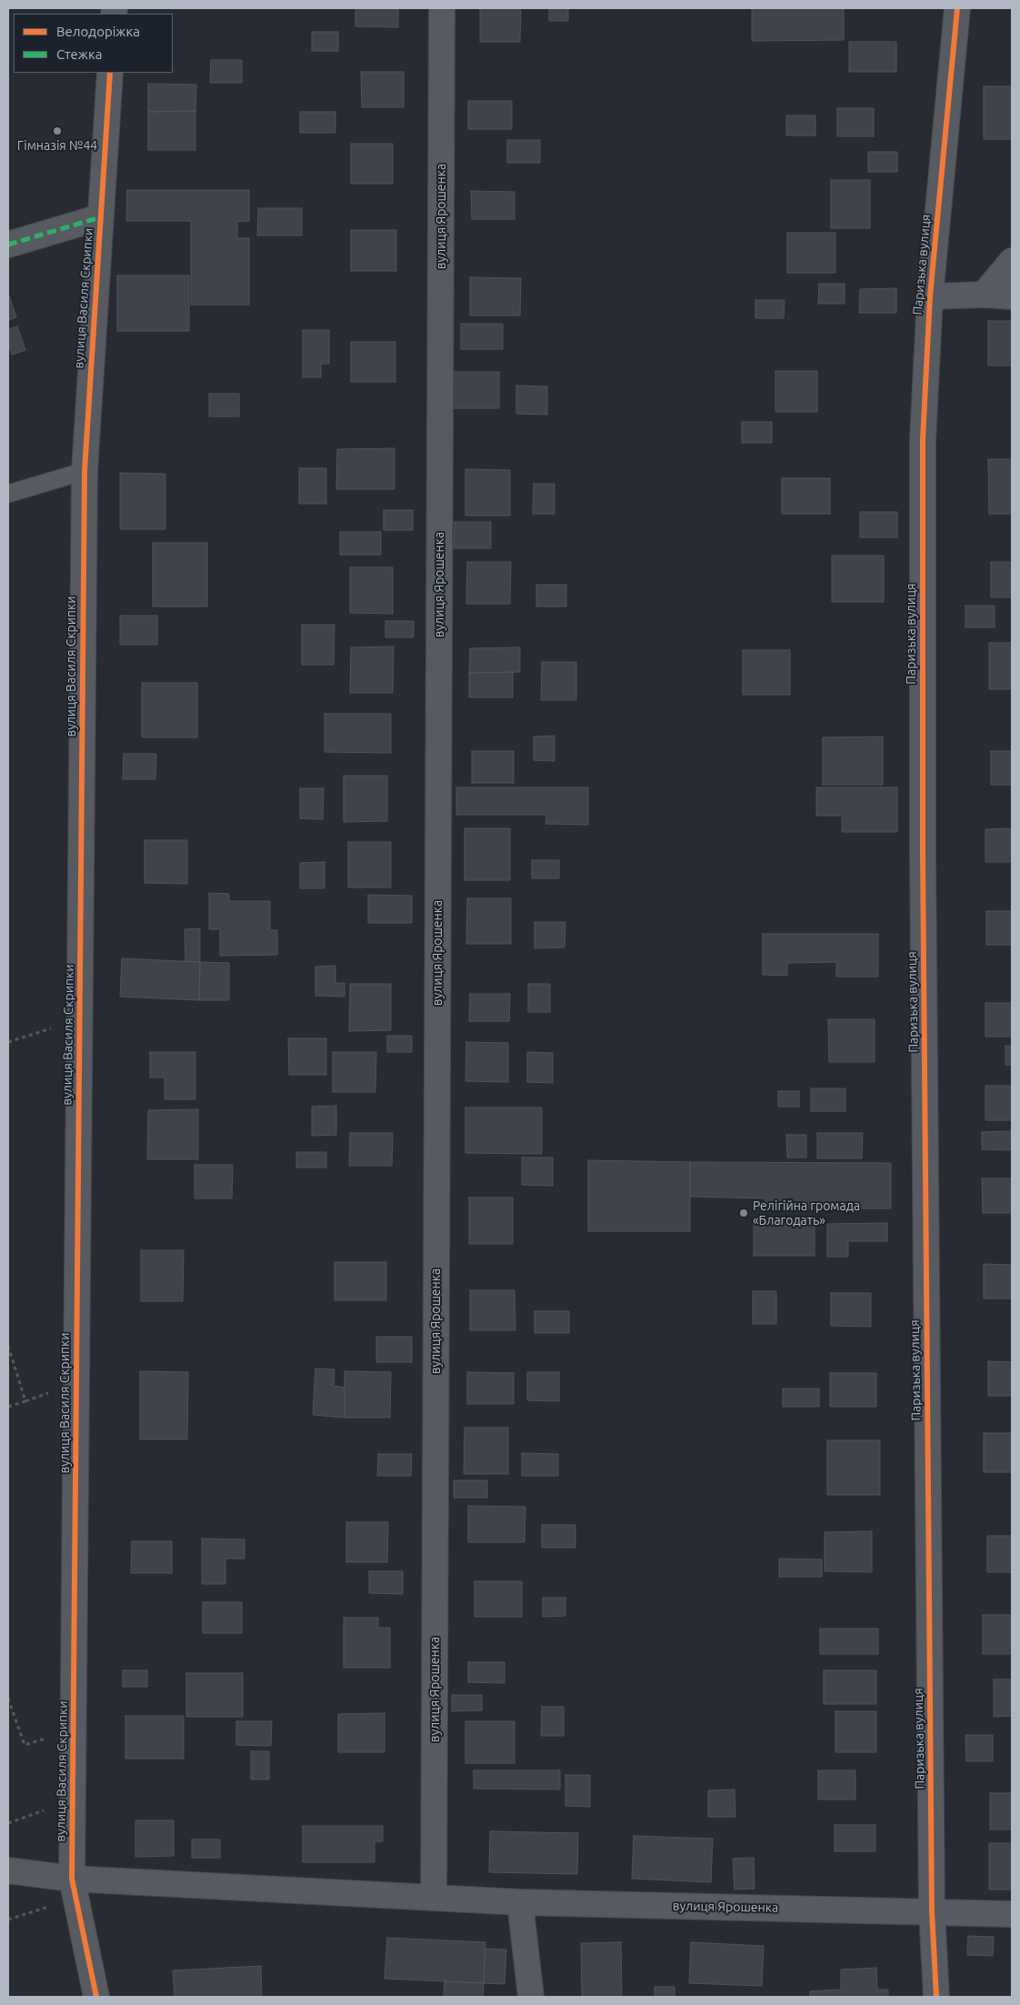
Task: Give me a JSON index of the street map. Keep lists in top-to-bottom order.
{
  "streets": {
    "street": ["вулиця Ярошенка", "Паризька вулиця", "вулиця Василя Скрипки"]
  },
  "crossings": [
    ["вулиця Ярошенка", "Паризька вулиця"],
    ["вулиця Ярошенка", "вулиця Василя Скрипки"]
  ],
  "places": ["Гімназія №44", "Релігійна громада «Благодать»"],
  "legend": ["Велодоріжка", "Стежка"]
}
